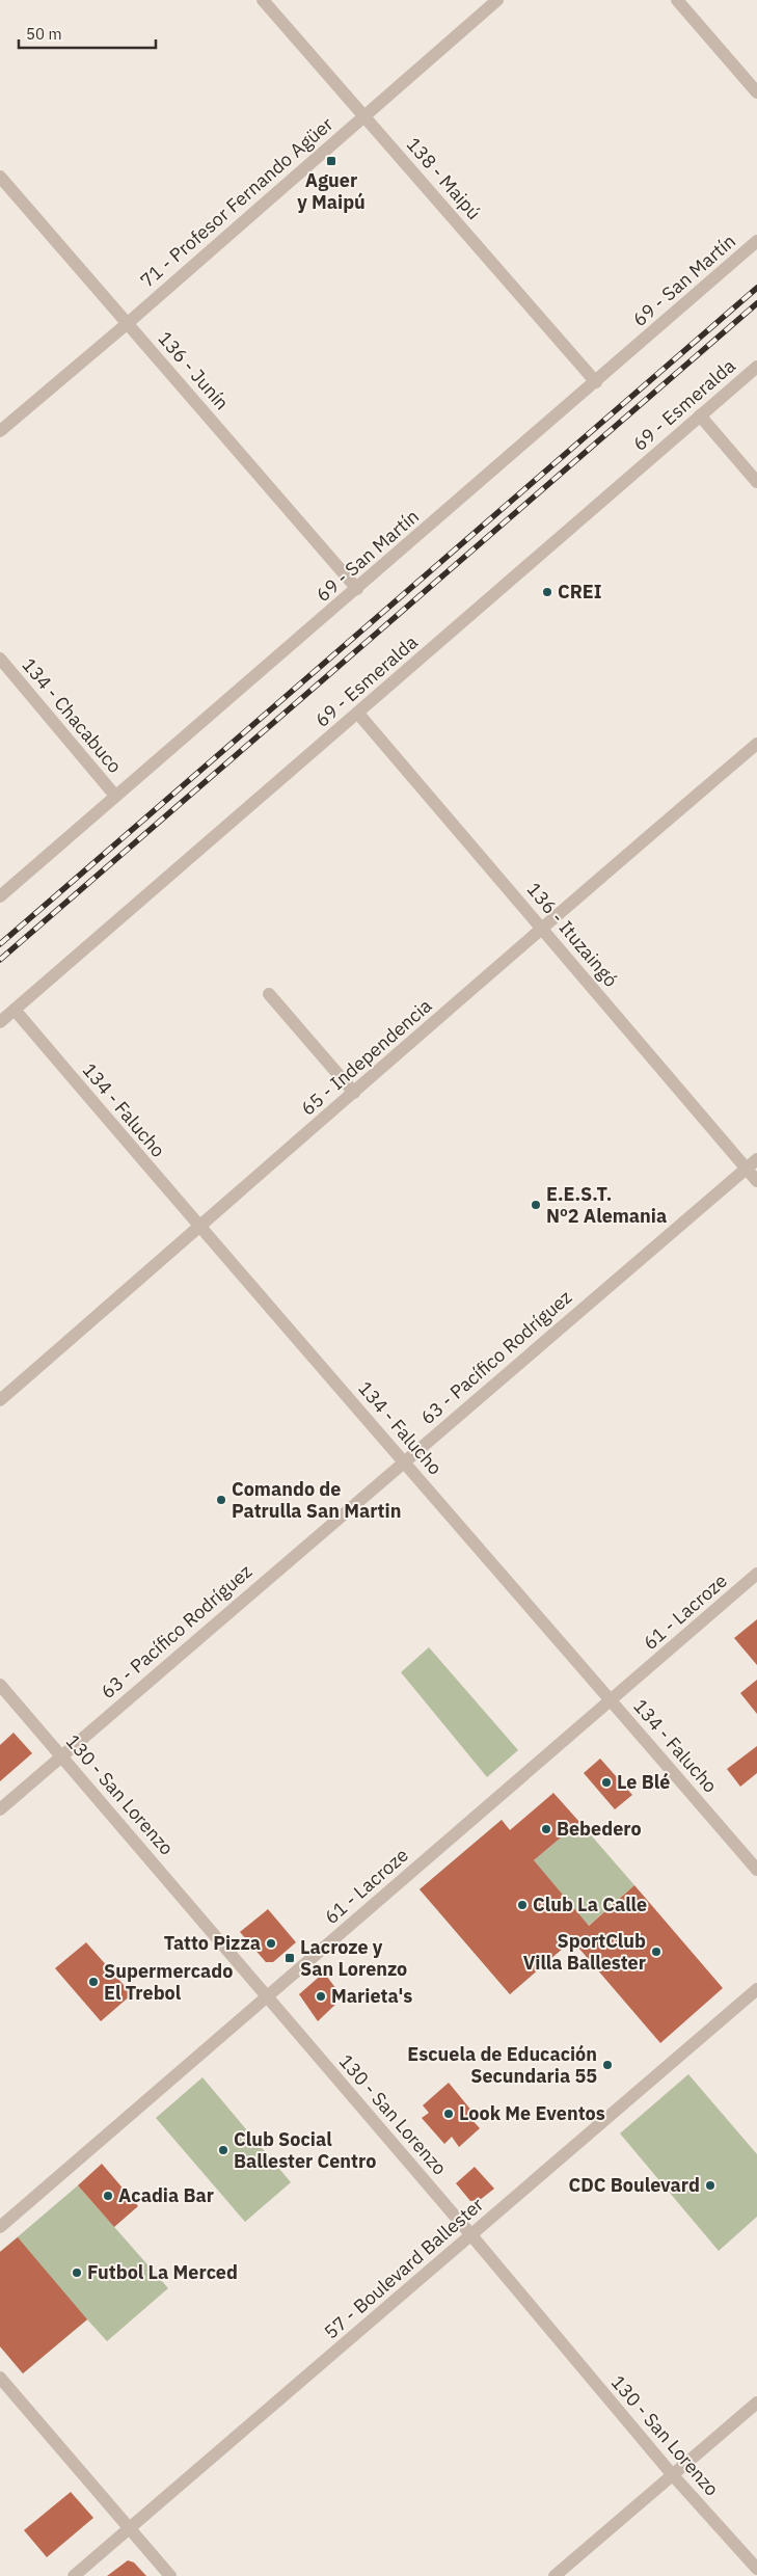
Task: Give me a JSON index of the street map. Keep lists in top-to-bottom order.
{
  "streets": {
    "street": [
      "138 - Maipú",
      "71 - Profesor Fernando Agüer",
      "69 - San Martín",
      "136 - Junín",
      "69 - Esmeralda",
      "134 - Chacabuco",
      "136 - Ituzaingó",
      "65 - Independencia",
      "134 - Falucho",
      "63 - Pacífico Rodríguez",
      "61 - Lacroze",
      "130 - San Lorenzo",
      "57 - Boulevard Ballester"
    ]
  },
  "crossings": [
    ["138 - Maipú", "71 - Profesor Fernando Agüer"],
    ["138 - Maipú", "69 - San Martín"],
    ["71 - Profesor Fernando Agüer", "136 - Junín"],
    ["69 - San Martín", "136 - Junín"],
    ["69 - San Martín", "134 - Chacabuco"],
    ["69 - Esmeralda", "136 - Ituzaingó"],
    ["69 - Esmeralda", "134 - Falucho"],
    ["136 - Ituzaingó", "65 - Independencia"],
    ["136 - Ituzaingó", "63 - Pacífico Rodríguez"],
    ["65 - Independencia", "134 - Falucho"],
    ["134 - Falucho", "63 - Pacífico Rodríguez"],
    ["134 - Falucho", "61 - Lacroze"],
    ["63 - Pacífico Rodríguez", "130 - San Lorenzo"],
    ["61 - Lacroze", "130 - San Lorenzo"],
    ["130 - San Lorenzo", "57 - Boulevard Ballester"]
  ],
  "places": {
    "transit": ["Aguer y Maipú", "Lacroze y San Lorenzo"],
    "other": [
      "CREI",
      "E.E.S.T. Nº2 Alemania",
      "Comando de Patrulla San Martin",
      "Le Blé",
      "Bebedero",
      "Club La Calle",
      "Tatto Pizza",
      "SportClub Villa Ballester",
      "Supermercado El Trebol",
      "Marieta's",
      "Escuela de Educación Secundaria 55",
      "Look Me Eventos",
      "Club Social Ballester Centro",
      "CDC Boulevard",
      "Acadia Bar",
      "Futbol La Merced"
    ]
  },
  "scale_bar": "50 m"
}
